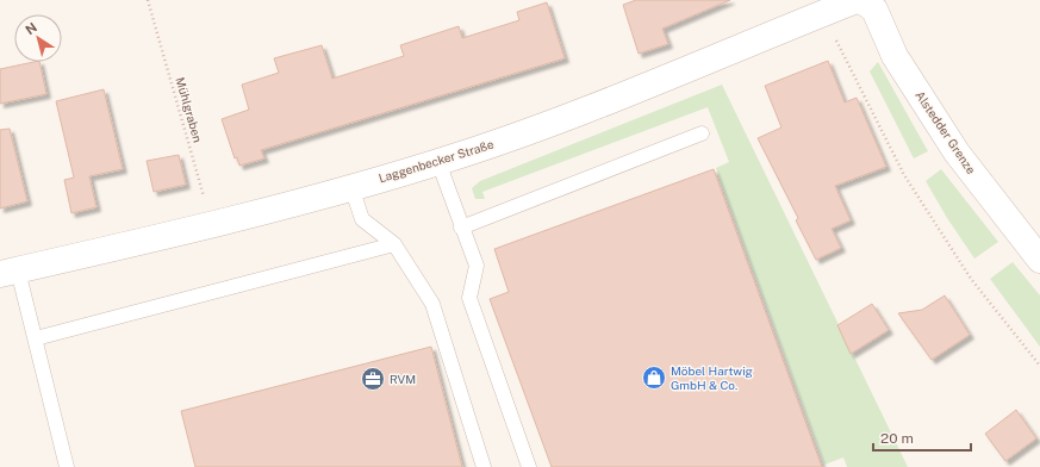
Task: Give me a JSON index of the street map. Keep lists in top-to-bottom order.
{
  "streets": {
    "street": ["Alstedder Grenze", "Laggenbecker Straße"],
    "path": ["Mühlgraben"]
  },
  "crossings": [
    ["Mühlgraben", "Laggenbecker Straße"]
  ],
  "places": {
    "shop": ["Möbel Hartwig GmbH & Co."],
    "office": ["RVM"]
  },
  "scale_bar": "20 m",
  "north": "top left"
}
